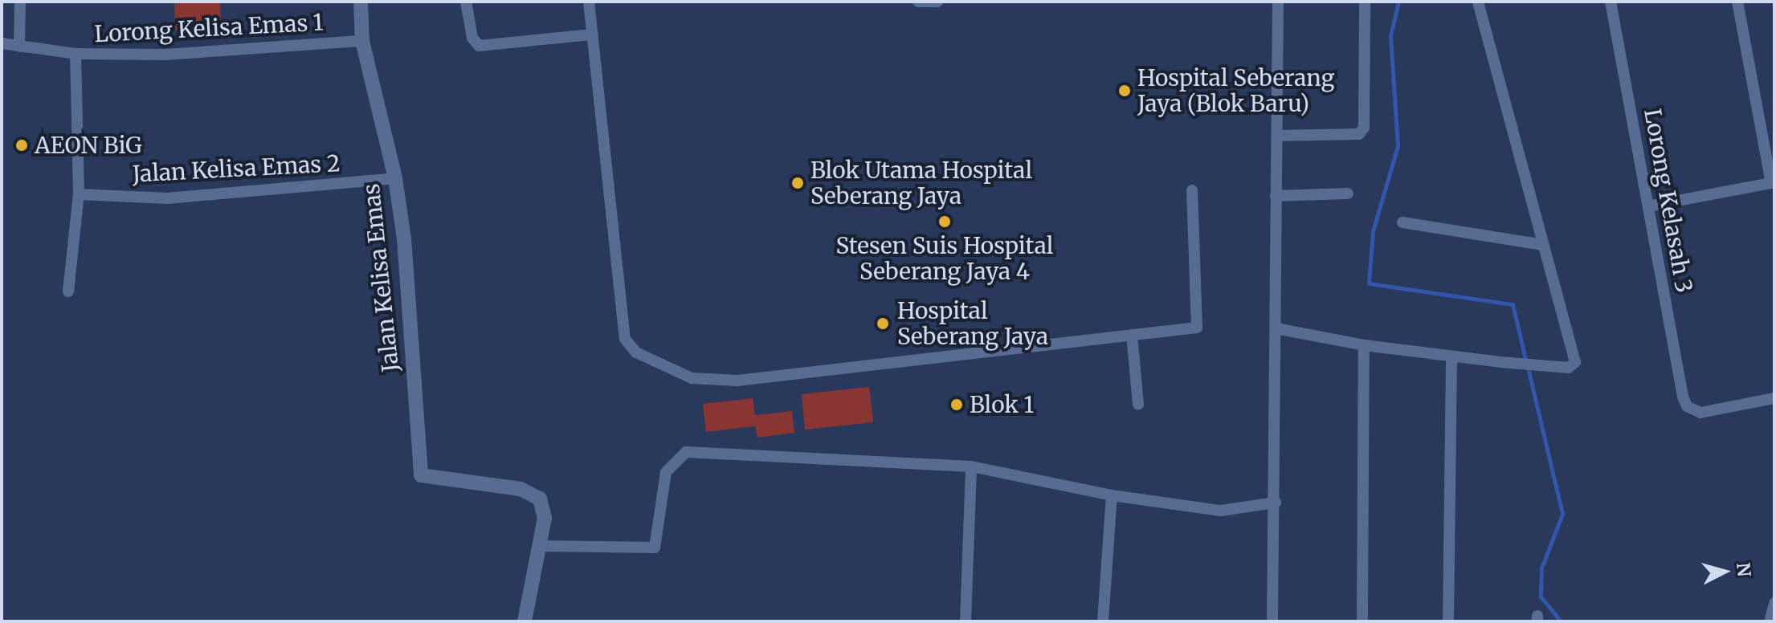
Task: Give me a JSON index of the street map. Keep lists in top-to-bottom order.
{
  "streets": {
    "street": [
      "Lorong Kelisa Emas 1",
      "Jalan Kelisa Emas 2",
      "Lorong Kelasah 3",
      "Jalan Kelisa Emas"
    ]
  },
  "crossings": [
    ["Lorong Kelisa Emas 1", "Jalan Kelisa Emas"],
    ["Jalan Kelisa Emas 2", "Jalan Kelisa Emas"]
  ],
  "places": [
    "Hospital Seberang Jaya (Blok Baru)",
    "AEON BiG",
    "Blok Utama Hospital Seberang Jaya",
    "Stesen Suis Hospital Seberang Jaya 4",
    "Hospital Seberang Jaya",
    "Blok 1"
  ],
  "north": "right"
}
